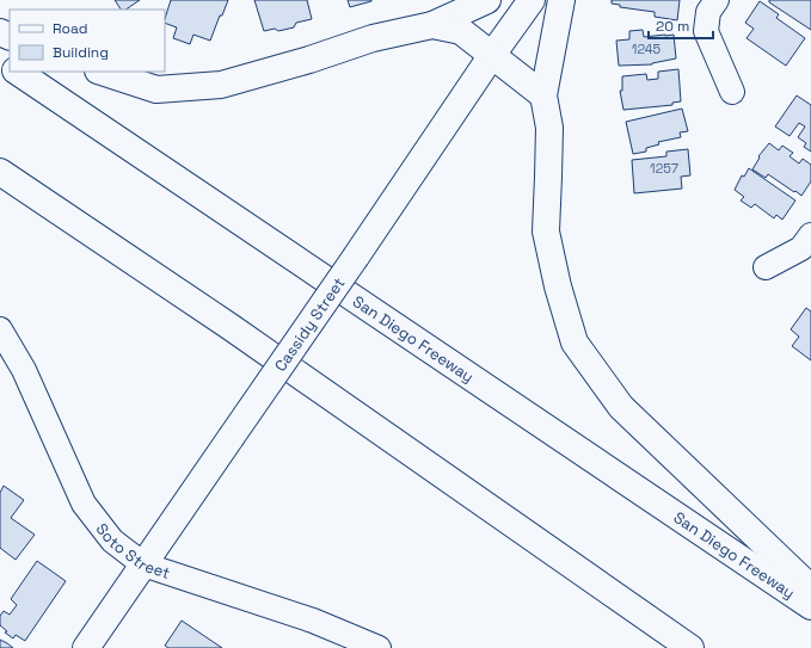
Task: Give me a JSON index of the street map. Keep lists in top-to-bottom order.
{
  "streets": {
    "main road": ["Cassidy Street", "San Diego Freeway"],
    "street": ["Soto Street"]
  },
  "crossings": [
    ["Cassidy Street", "Soto Street"]
  ],
  "house_numbers": ["1245", "1257"],
  "legend": ["Road", "Building"],
  "scale_bar": "20 m"
}
